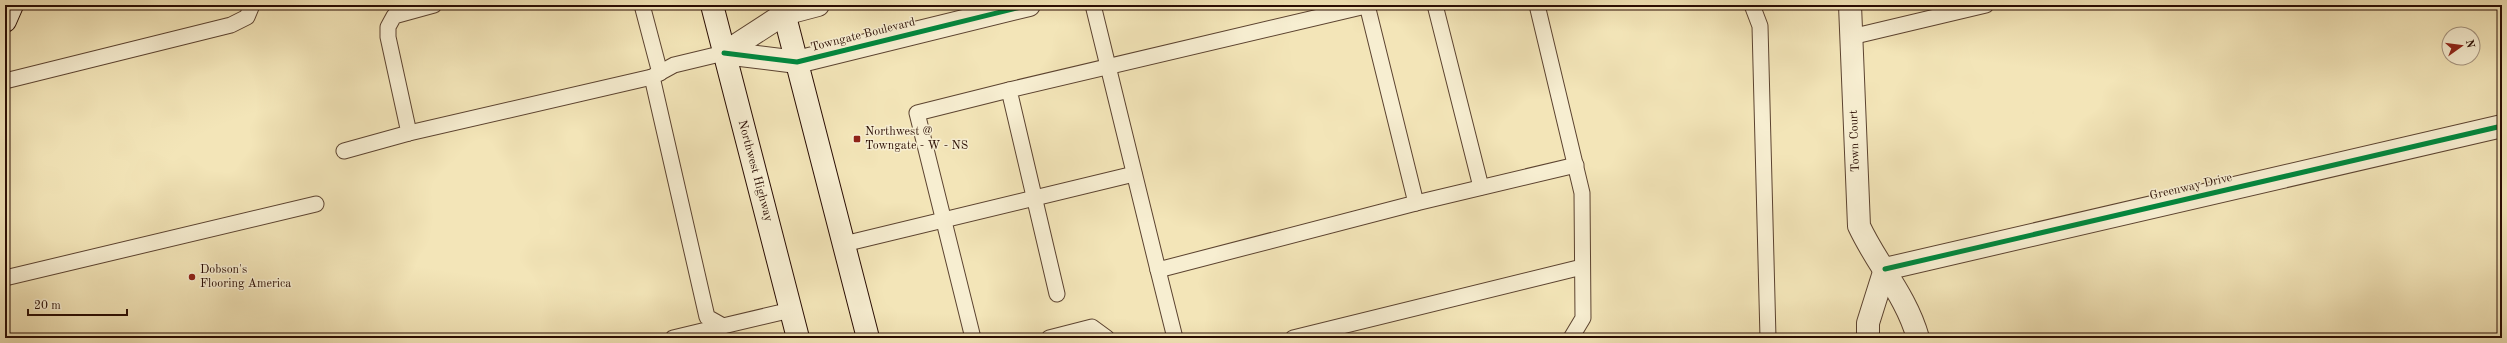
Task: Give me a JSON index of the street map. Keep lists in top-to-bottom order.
{
  "streets": {
    "street": [
      "Towngate Boulevard",
      "Town Court",
      "Northwest Highway",
      "Greenway Drive"
    ]
  },
  "crossings": [
    ["Towngate Boulevard", "Northwest Highway"],
    ["Town Court", "Greenway Drive"]
  ],
  "places": {
    "transit": ["Northwest @ Towngate - W - NS"],
    "other": ["Dobson's Flooring America"]
  },
  "scale_bar": "20 m",
  "north": "right"
}
